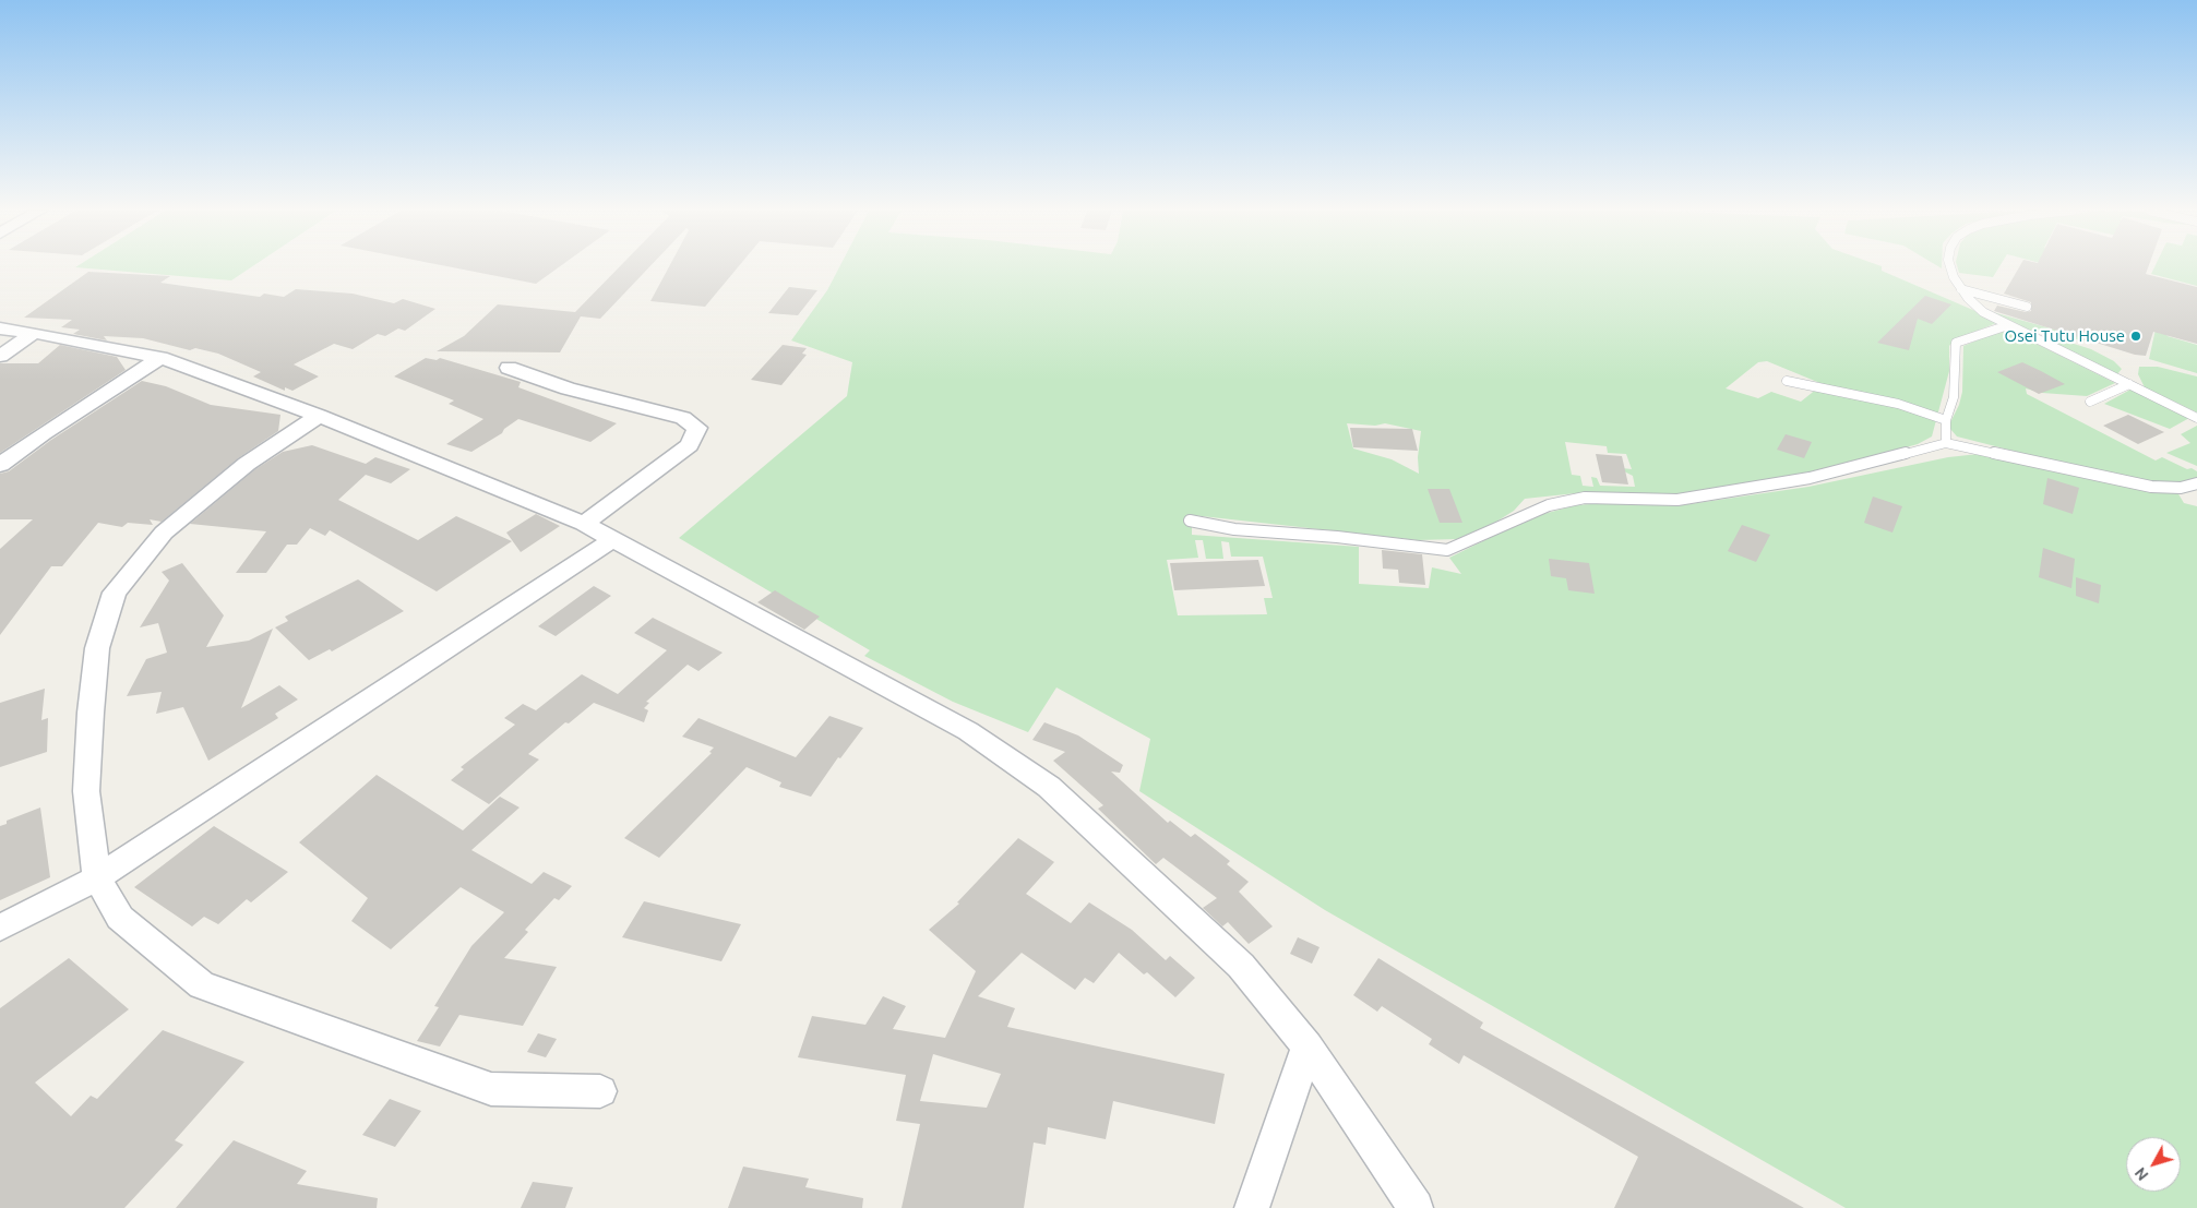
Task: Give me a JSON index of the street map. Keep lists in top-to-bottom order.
{
  "places": ["Osei Tutu House"],
  "north": "bottom left"
}
